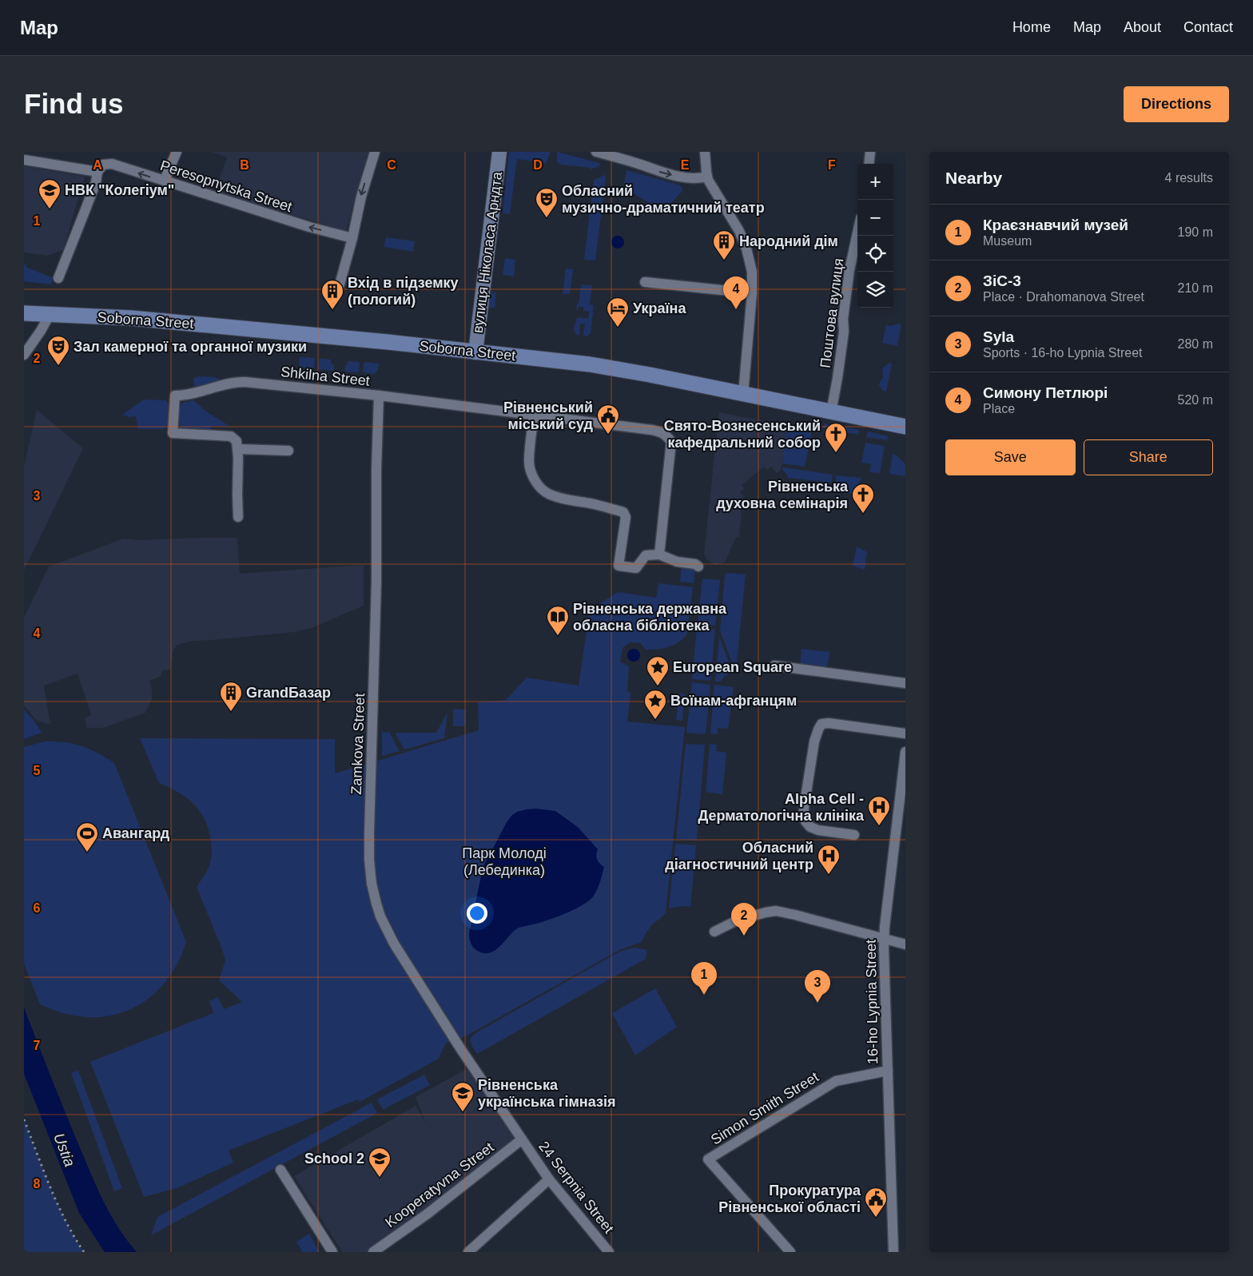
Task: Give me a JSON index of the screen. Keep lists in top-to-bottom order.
{
  "streets": {
    "main road": ["Soborna Street"],
    "street": [
      "Peresopnytska Street",
      "вулиця Ніколаса Арндта",
      "Поштова вулиця",
      "Shkilna Street",
      "Zamkova Street",
      "16-ho Lypnia Street",
      "Simon Smith Street",
      "Kooperatyvna Street",
      "24 Serpnia Street"
    ]
  },
  "crossings": [
    ["вулиця Ніколаса Арндта", "Soborna Street"],
    ["Поштова вулиця", "Soborna Street"],
    ["Shkilna Street", "Zamkova Street"],
    ["Zamkova Street", "Kooperatyvna Street"],
    ["Zamkova Street", "24 Serpnia Street"],
    ["16-ho Lypnia Street", "Simon Smith Street"],
    ["Kooperatyvna Street", "24 Serpnia Street"]
  ],
  "one_way": ["Peresopnytska Street"],
  "water": ["Ustia"],
  "parks": ["Парк Молоді (Лебединка)"],
  "places": {
    "school or university": ["НВК \"Колегіум\"", "Рівненська українська гімназія", "School 2"],
    "theatre": ["Обласний музично-драматичний театр", "Зал камерної та органної музики"],
    "building": ["Народний дім", "Вхід в підземку (пологий)", "GrandБазар"],
    "hotel": ["Україна"],
    "public building": ["Рівненський міський суд", "Прокуратура Рівненської області"],
    "church": ["Свято-Вознесенський кафедральний собор", "Рівненська духовна семінарія"],
    "library": ["Рівненська державна обласна бібліотека"],
    "place": ["European Square", "Воїнам-афганцям"],
    "hospital": ["Alpha Cell - Дерматологічна клініка", "Обласний діагностичний центр"],
    "sports": ["Авангард"]
  },
  "page": {
    "header": "Map",
    "nav": [
      "Home",
      "Map",
      "About",
      "Contact"
    ],
    "buttons": [
      "Directions",
      ["Save", "Share"]
    ],
    "title": "Find us",
    "heading": ["Nearby", "4 results"],
    "map_buttons": ["+", "−"],
    "list": [
      {
        "mark": "1",
        "name": "Краєзнавчий музей",
        "note": "Museum",
        "value": "190 m"
      },
      {
        "mark": "2",
        "name": "ЗіС-3",
        "note": "Place · Drahomanova Street",
        "value": "210 m"
      },
      {
        "mark": "3",
        "name": "Syla",
        "note": "Sports · 16-ho Lypnia Street",
        "value": "280 m"
      },
      {
        "mark": "4",
        "name": "Симону Петлюрі",
        "note": "Place",
        "value": "520 m"
      }
    ],
    "pins": [
      "4",
      "2",
      "1",
      "3"
    ]
  },
  "grid": {
    "columns": [
      "A",
      "B",
      "C",
      "D",
      "E",
      "F"
    ],
    "rows": [
      "1",
      "2",
      "3",
      "4",
      "5",
      "6",
      "7",
      "8"
    ]
  }
}
